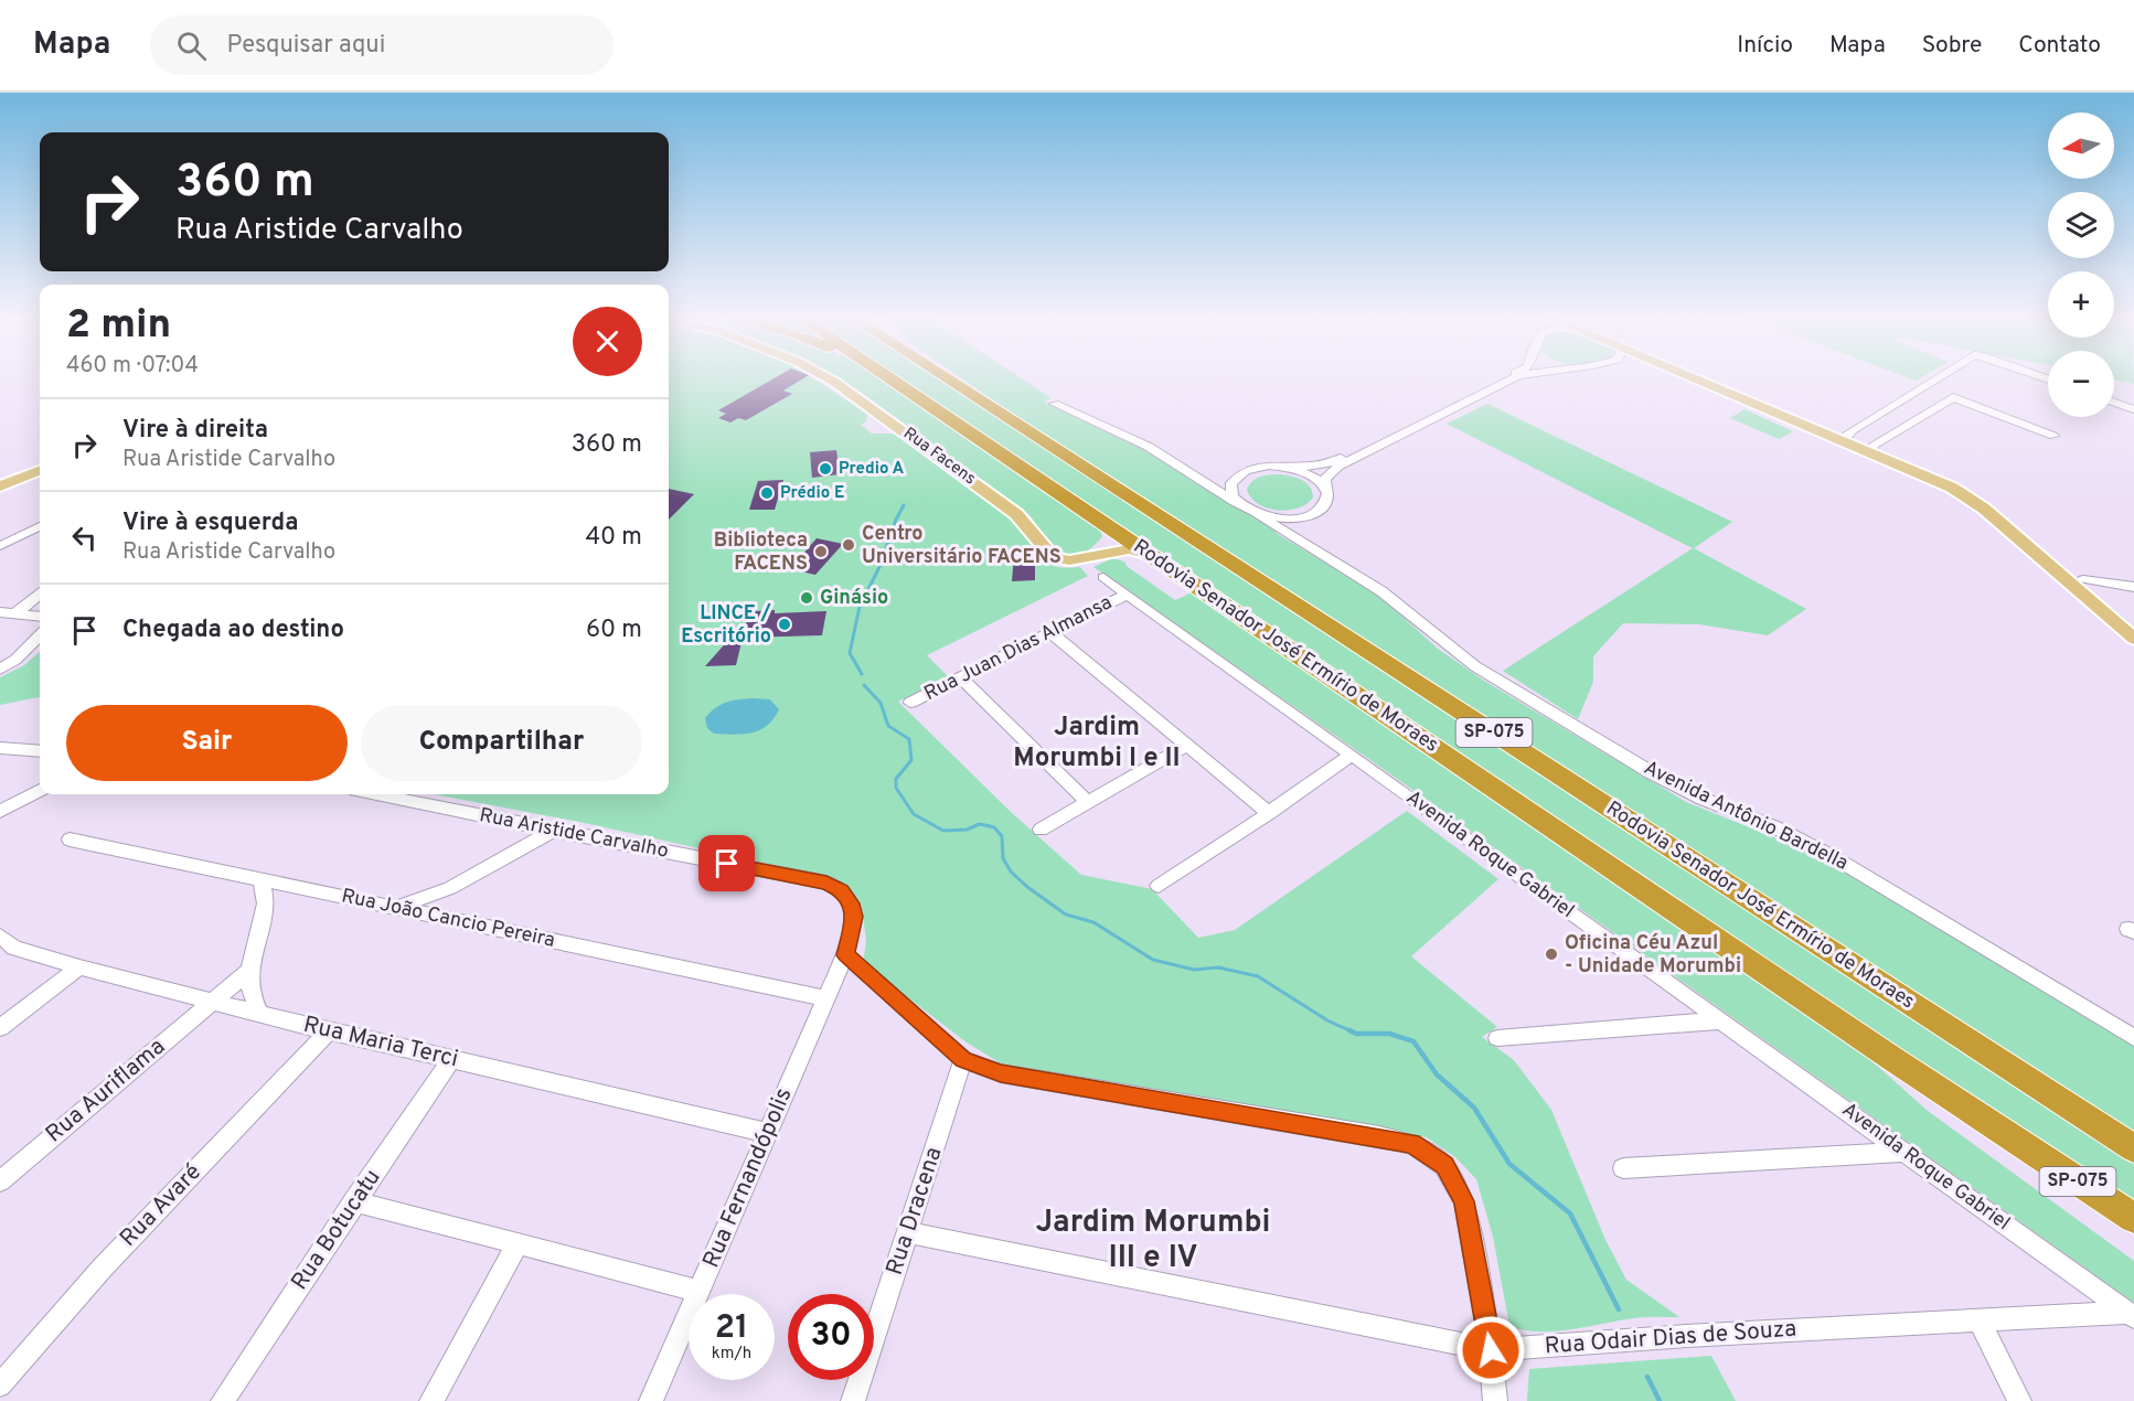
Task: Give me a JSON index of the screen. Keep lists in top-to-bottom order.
{
  "streets": {
    "highway": ["Rodovia Senador José Ermírio de Moraes", "SP-075"],
    "main road": ["Rua Facens"],
    "street": [
      "Rua Juan Dias Almansa",
      "Avenida Antônio Bardella",
      "Rua Aristide Carvalho",
      "Avenida Roque Gabriel",
      "Rua João Cancio Pereira",
      "Rua Maria Terci",
      "Rua Auriflama",
      "Rua Fernandópolis",
      "Rua Avaré",
      "Rua Dracena",
      "Rua Botucatu",
      "Rua Odair Dias de Souza"
    ]
  },
  "crossings": [
    ["Rua Facens", "Rodovia Senador José Ermírio de Moraes"],
    ["Rua Juan Dias Almansa", "Avenida Roque Gabriel"],
    ["Rua Aristide Carvalho", "Rua Fernandópolis"],
    ["Avenida Roque Gabriel", "Rua Odair Dias de Souza"],
    ["Rua João Cancio Pereira", "Rua Fernandópolis"],
    ["Rua Maria Terci", "Rua Auriflama"],
    ["Rua Maria Terci", "Rua Fernandópolis"],
    ["Rua Maria Terci", "Rua Avaré"],
    ["Rua Maria Terci", "Rua Botucatu"],
    ["Rua Dracena", "Rua Odair Dias de Souza"]
  ],
  "districts": ["Jardim Morumbi I e II", "Jardim Morumbi III e IV"],
  "places": [
    "Predio A",
    "Prédio E",
    "Centro Universitário FACENS",
    "Biblioteca FACENS",
    "Ginásio",
    "LINCE / Escritório",
    "Oficina Céu Azul - Unidade Morumbi"
  ],
  "north": "left",
  "page": {
    "header": "Mapa",
    "search": "Pesquisar aqui",
    "nav": [
      "Início",
      "Mapa",
      "Sobre",
      "Contato"
    ],
    "map_buttons": ["+", "−"],
    "turn": ["360 m", "Rua Aristide Carvalho"],
    "heading": ["2 min", "460 m · 07:04"],
    "list": [
      {
        "name": "Vire à direita",
        "note": "Rua Aristide Carvalho",
        "value": "360 m"
      },
      {
        "name": "Vire à esquerda",
        "note": "Rua Aristide Carvalho",
        "value": "40 m"
      },
      {
        "name": "Chegada ao destino",
        "value": "60 m"
      }
    ],
    "buttons": ["Sair", "Compartilhar"],
    "speed": "21 km/h",
    "limit": "30"
  }
}
